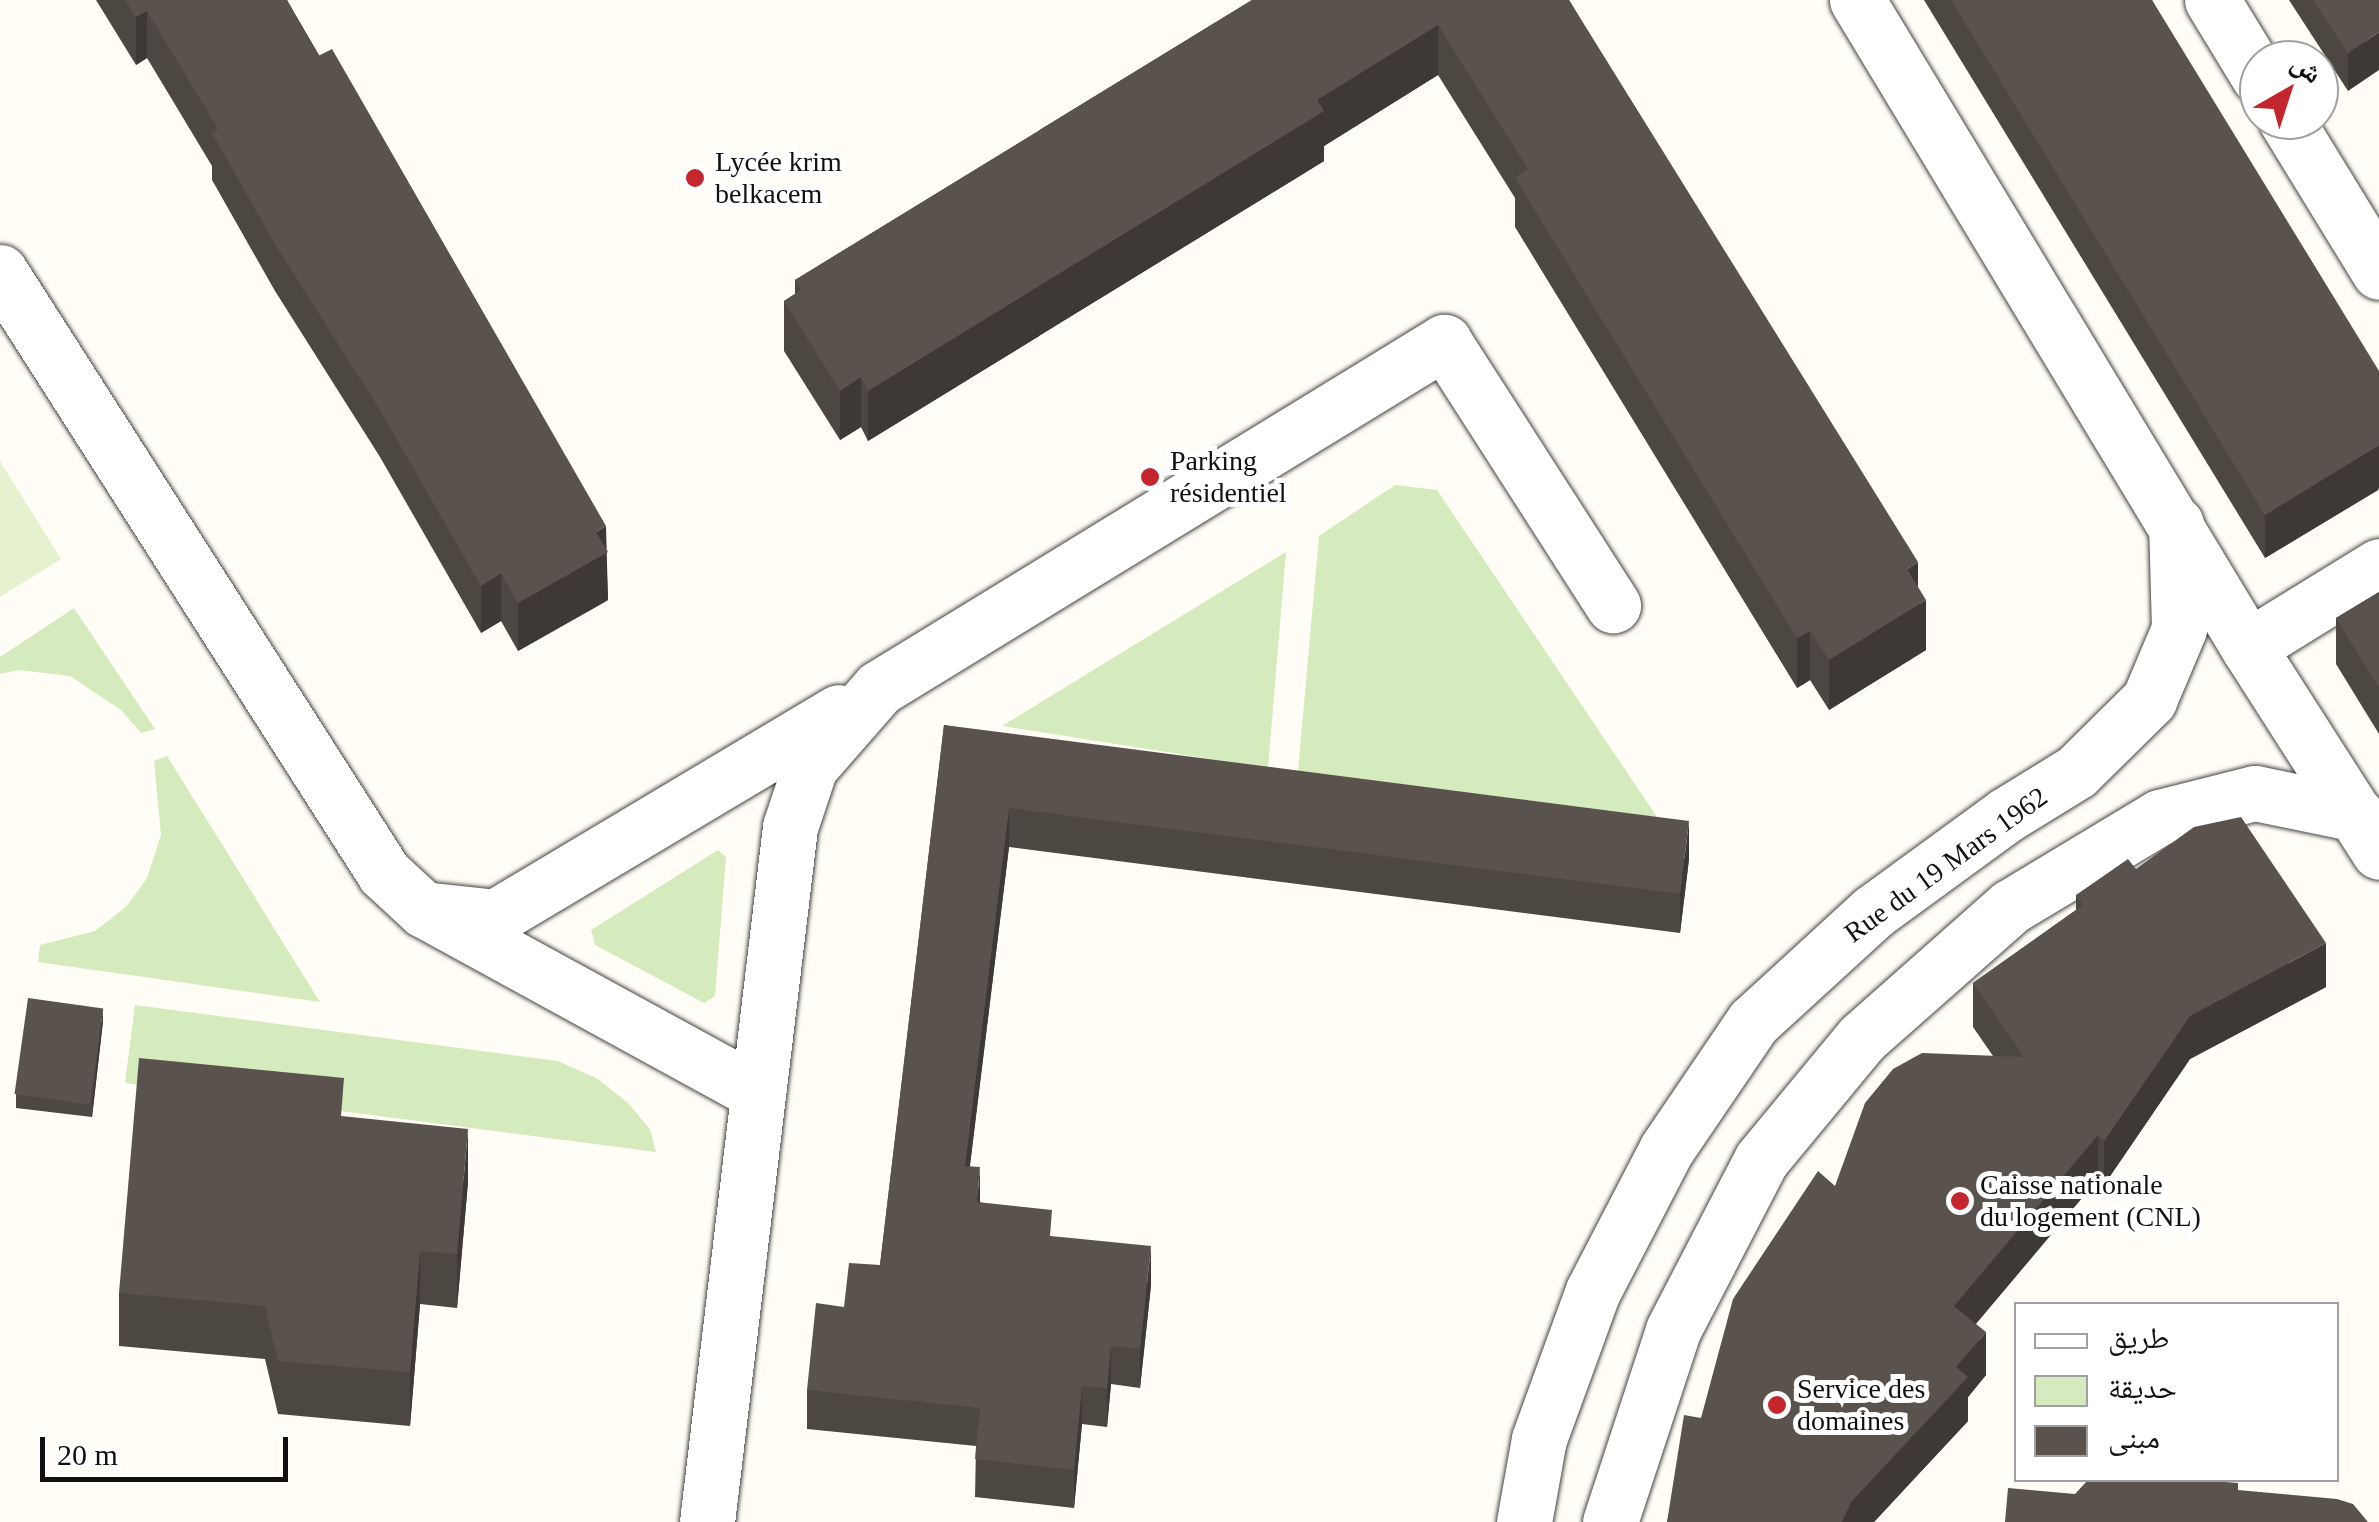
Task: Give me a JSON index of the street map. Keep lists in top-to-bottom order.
{
  "streets": {
    "street": ["Rue du 19 Mars 1962"]
  },
  "places": [
    "Lycée krim belkacem",
    "Parking résidentiel",
    "Caisse nationale du logement (CNL)",
    "Service des domaines"
  ],
  "legend": ["طريق", "حديقة", "مبنى"],
  "scale_bar": "20 m",
  "north": "top right"
}
